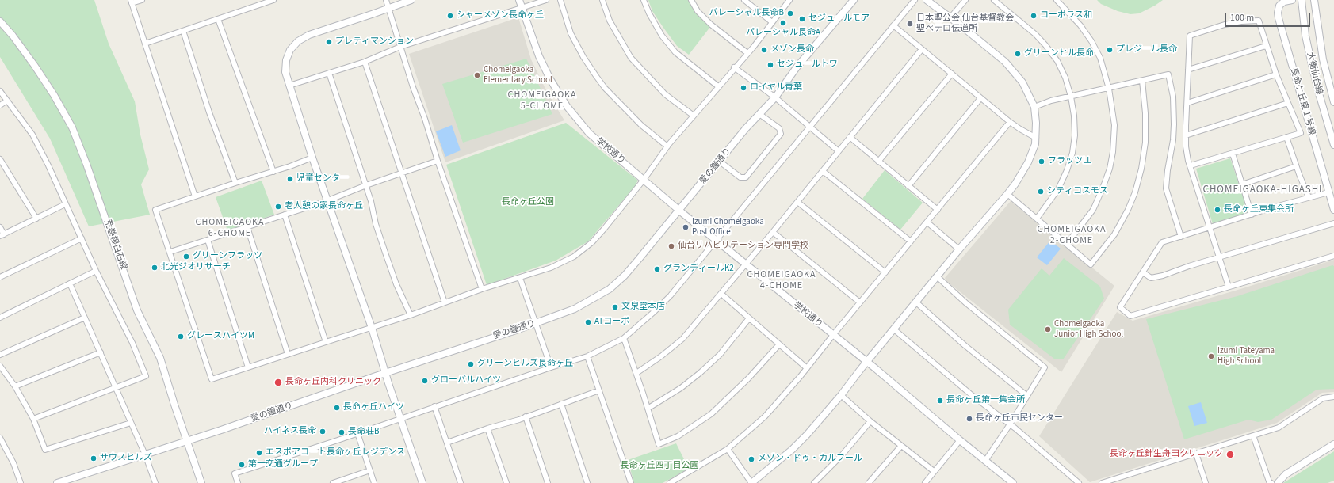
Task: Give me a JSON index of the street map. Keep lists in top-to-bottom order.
{
  "streets": {
    "street": [
      "大衡仙台線",
      "長命ケ丘東１号線",
      "学校通り",
      "愛の鐘通り",
      "荒巻根白石線"
    ]
  },
  "crossings": [
    ["学校通り", "愛の鐘通り"],
    ["愛の鐘通り", "荒巻根白石線"]
  ],
  "districts": [
    "CHOMEIGAOKA 5-CHOME",
    "CHOMEIGAOKA-HIGASHI",
    "CHOMEIGAOKA 6-CHOME",
    "CHOMEIGAOKA 2-CHOME",
    "CHOMEIGAOKA 4-CHOME"
  ],
  "parks": ["長命ヶ丘公園", "長命ヶ丘四丁目公園"],
  "places": [
    "パレーシャル長命B",
    "シャーメゾン長命ヶ丘",
    "コーポラス和",
    "セジュールモア",
    "パレーシャル長命A",
    "日本聖公会 仙台基督教会 聖ペテロ伝道所",
    "プレティマンション",
    "メゾン長命",
    "プレジール長命",
    "グリーンヒル長命",
    "セジュールトワ",
    "Chomeigaoka Elementary School",
    "ロイヤル青葉",
    "フラッツLL",
    "児童センター",
    "シティコスモス",
    "老人憩の家長命ヶ丘",
    "長命ヶ丘東集会所",
    "Izumi Chomeigaoka Post Office",
    "仙台リハビリテーション専門学校",
    "グリーンフラッツ",
    "北光ジオリサーチ",
    "グランディールK2",
    "文泉堂本店",
    "ATコーポ",
    "Chomeigaoka Junior High School",
    "グレースハイツM",
    "Izumi Tateyama High School",
    "グリーンヒルズ長命ヶ丘",
    "グローバルハイツ",
    "長命ヶ丘内科クリニック",
    "長命ヶ丘第一集会所",
    "長命ヶ丘ハイツ",
    "長命ヶ丘市民センター",
    "ハイネス長命",
    "長命荘B",
    "エスポアコート長命ヶ丘レジデンス",
    "長命ヶ丘針生舟田クリニック",
    "サウスヒルズ",
    "メゾン・ドゥ・カルフール",
    "第一交通グループ"
  ],
  "scale_bar": "100 m"
}
